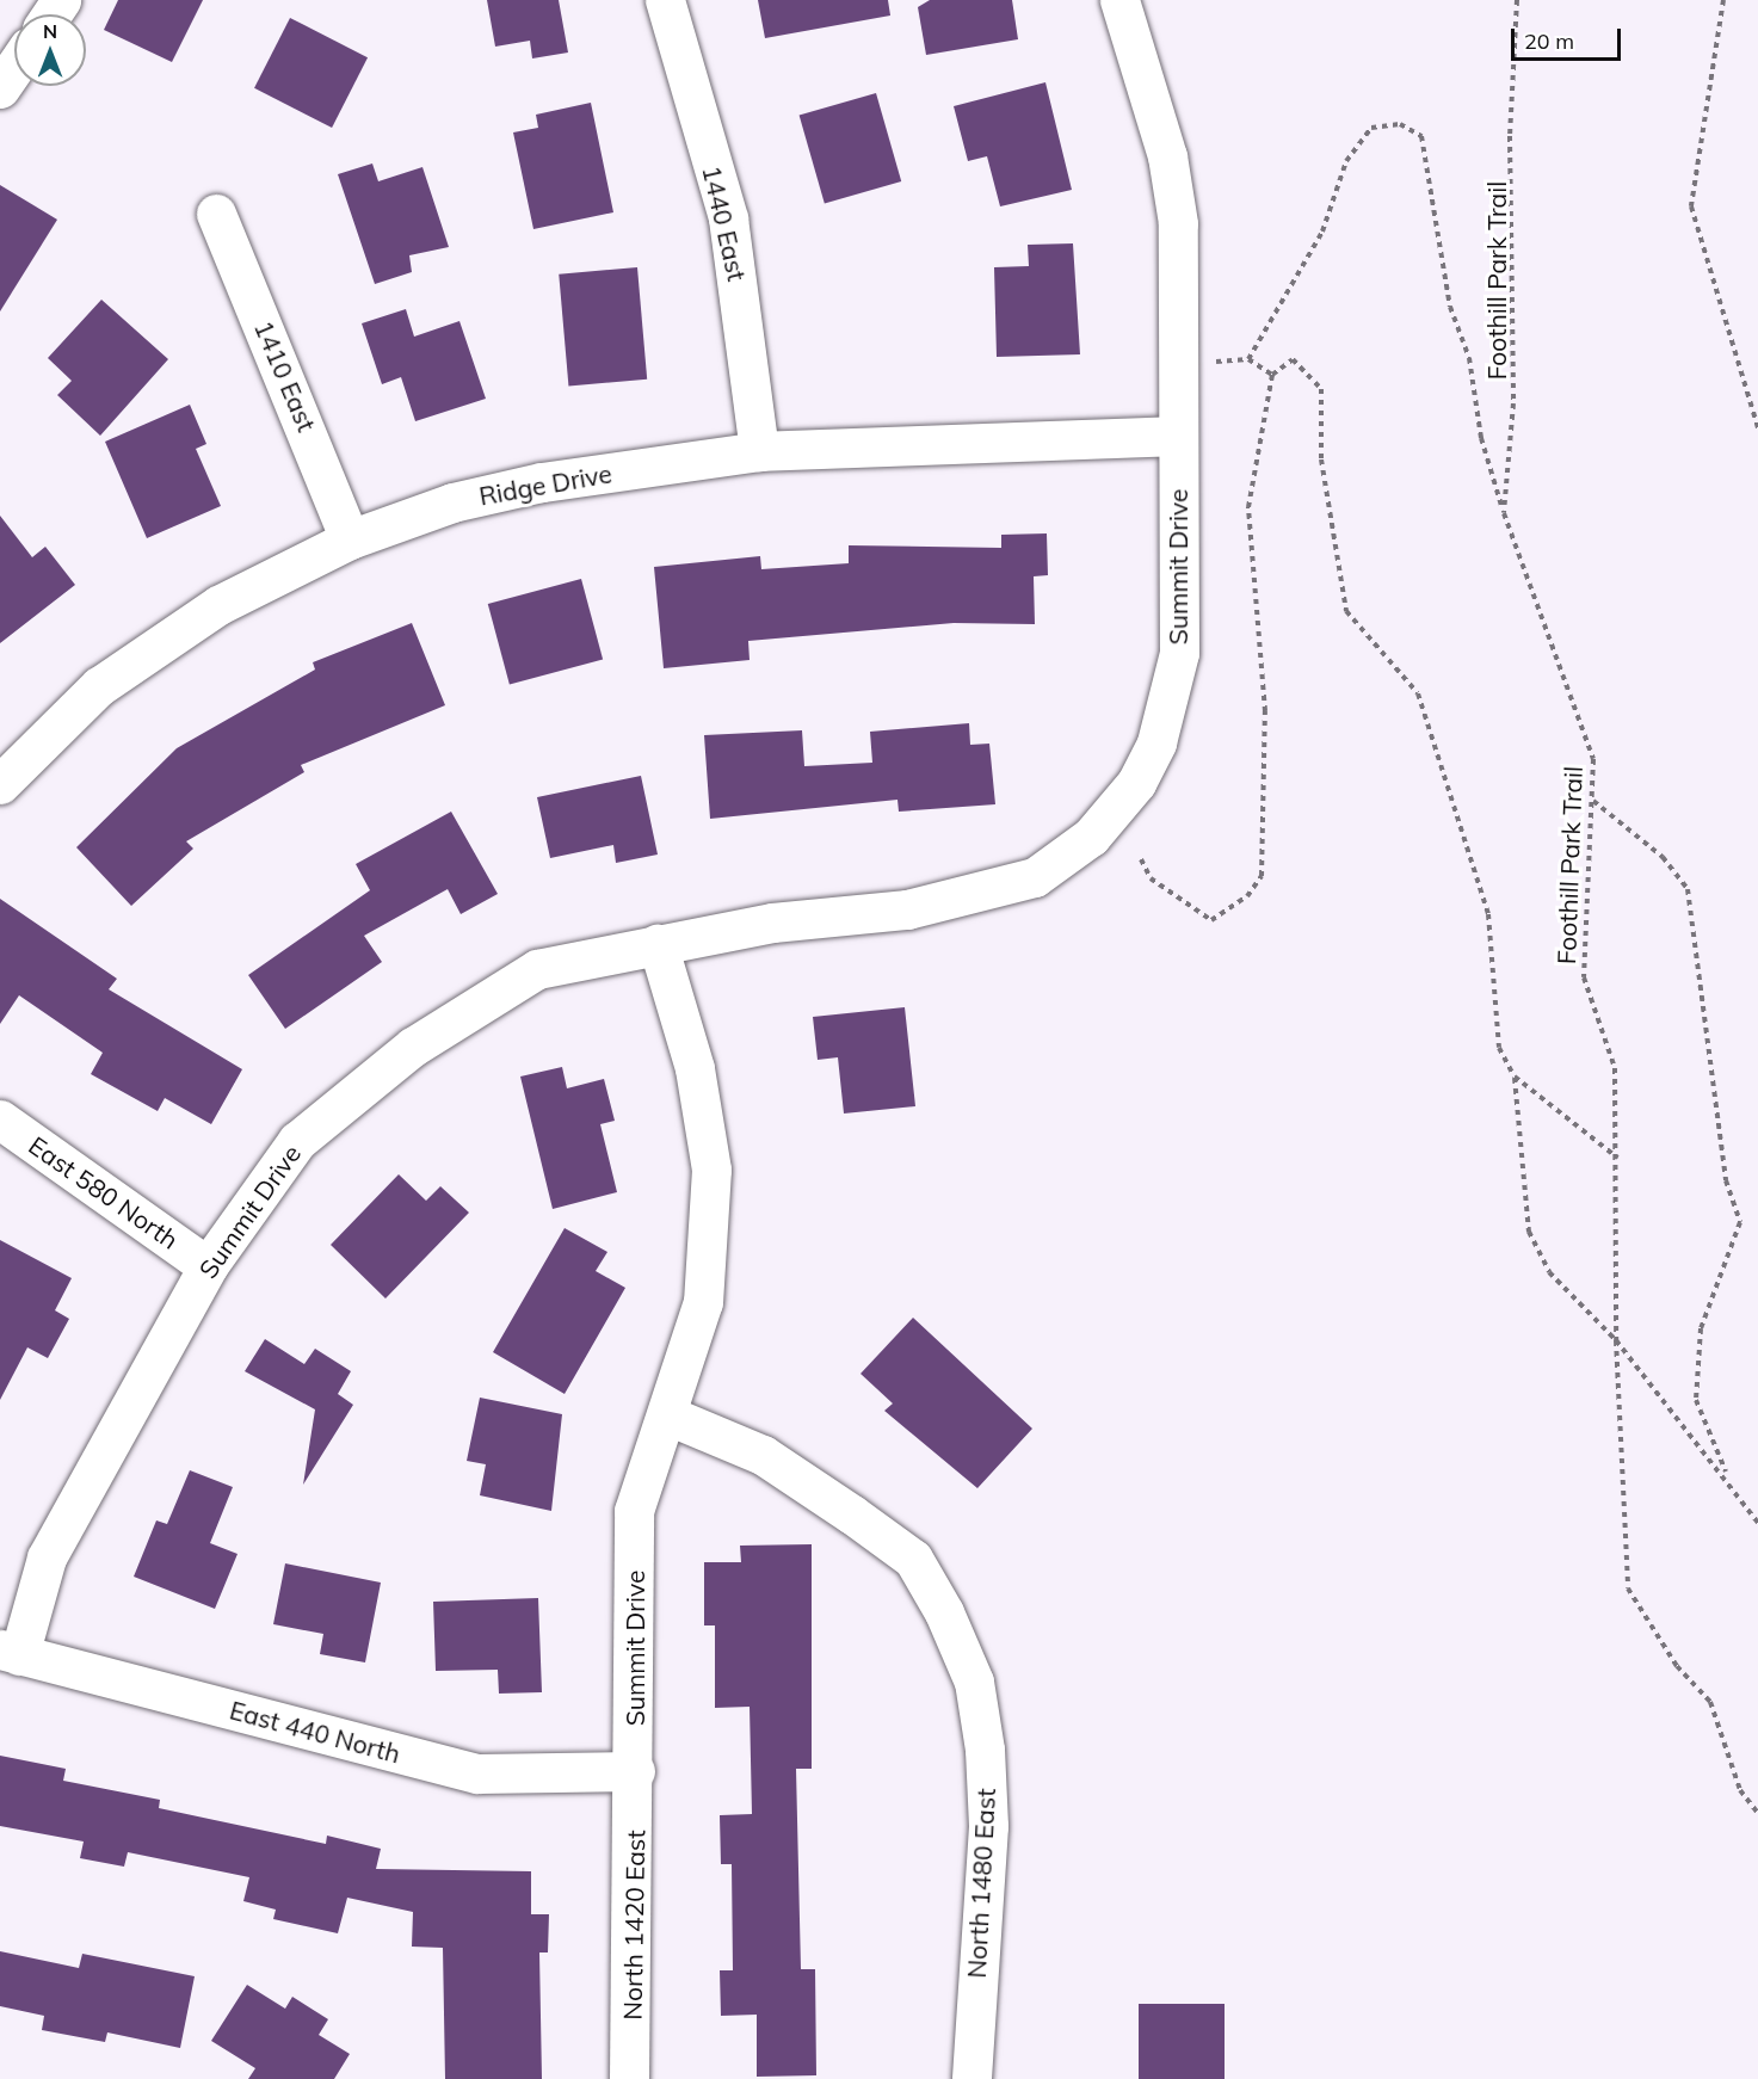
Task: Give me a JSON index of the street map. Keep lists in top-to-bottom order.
{
  "streets": {
    "street": [
      "1440 East",
      "1410 East",
      "Ridge Drive",
      "Summit Drive",
      "East 580 North",
      "East 440 North",
      "North 1480 East",
      "North 1420 East"
    ],
    "path": ["Foothill Park Trail"]
  },
  "crossings": [
    ["1440 East", "Ridge Drive"],
    ["1410 East", "Ridge Drive"],
    ["Ridge Drive", "Summit Drive"],
    ["Summit Drive", "East 580 North"],
    ["Summit Drive", "East 440 North"],
    ["Summit Drive", "North 1480 East"],
    ["Summit Drive", "North 1420 East"],
    ["East 440 North", "North 1420 East"]
  ],
  "scale_bar": "20 m",
  "north": "top"
}
